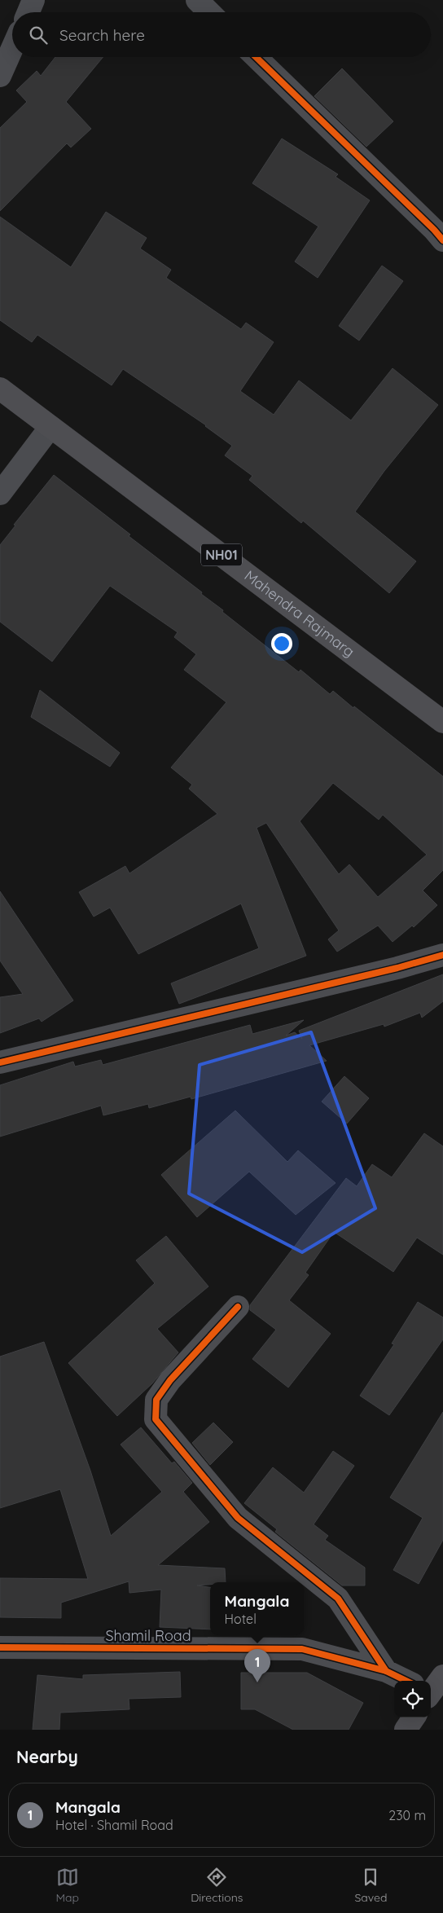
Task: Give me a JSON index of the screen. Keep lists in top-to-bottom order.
{
  "streets": {
    "highway": ["NH01", "Mahendra Rajmarg"],
    "street": ["Shamil Road"]
  },
  "page": {
    "search": "Search here",
    "popup": ["Mangala", "Hotel"],
    "pins": "1",
    "heading": "Nearby",
    "list": [
      {
        "mark": "1",
        "name": "Mangala",
        "note": "Hotel · Shamil Road",
        "value": "230 m"
      }
    ],
    "nav": ["Map", "Directions", "Saved"]
  }
}
